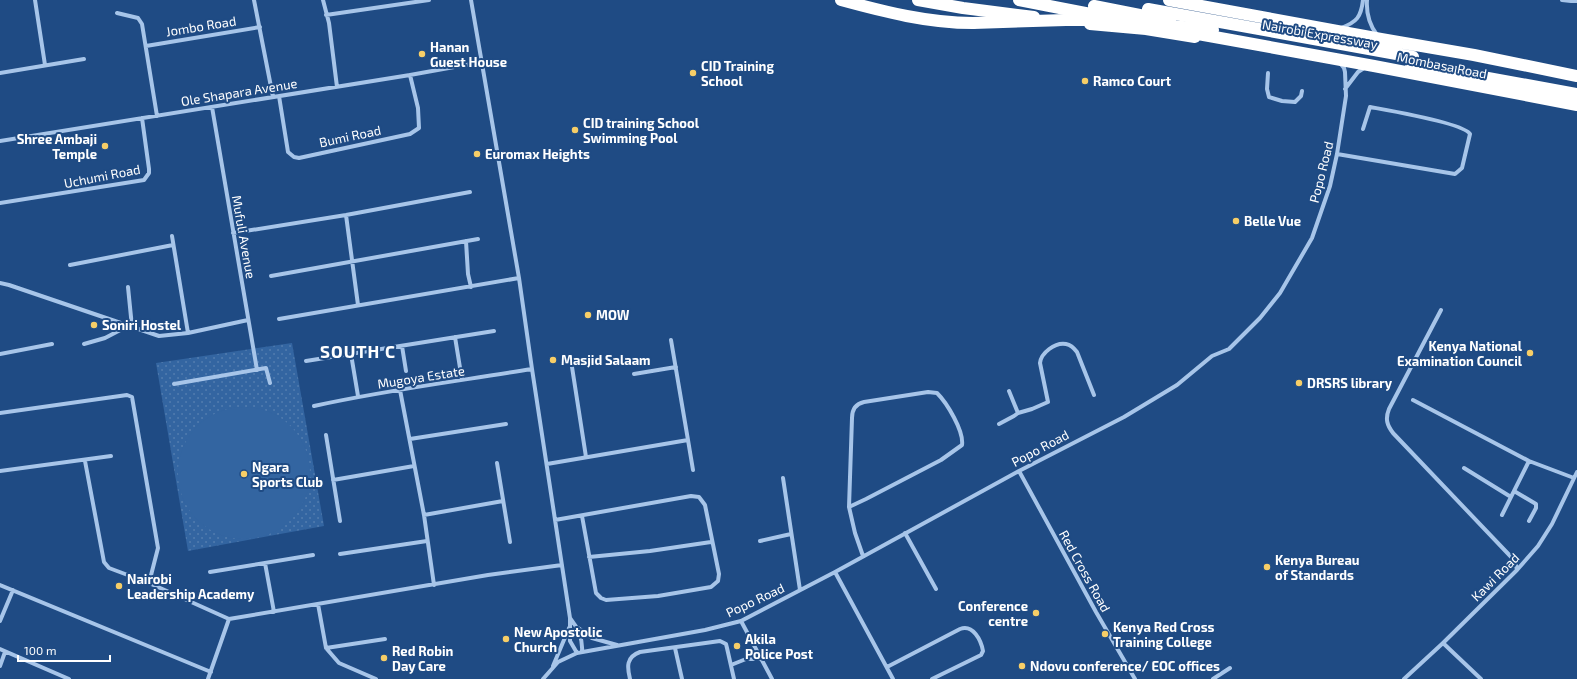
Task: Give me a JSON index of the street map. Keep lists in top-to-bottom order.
{
  "streets": {
    "highway": ["Nairobi Expressway", "Mombasa Road"],
    "street": [
      "Jombo Road",
      "Ole Shapara Avenue",
      "Bumi Road",
      "Popo Road",
      "Uchumi Road",
      "Mufuli Avenue",
      "Mugoya Estate",
      "Red Cross Road",
      "Kawi Road"
    ]
  },
  "crossings": [
    ["Mombasa Road", "Popo Road"],
    ["Ole Shapara Avenue", "Bumi Road"],
    ["Ole Shapara Avenue", "Uchumi Road"],
    ["Ole Shapara Avenue", "Mufuli Avenue"],
    ["Popo Road", "Red Cross Road"]
  ],
  "districts": ["SOUTH C"],
  "places": [
    "Hanan Guest House",
    "CID Training School",
    "Ramco Court",
    "CID training School Swimming Pool",
    "Shree Ambaji Temple",
    "Euromax Heights",
    "Belle Vue",
    "MOW",
    "Soniri Hostel",
    "Kenya National Examination Council",
    "Masjid Salaam",
    "DRSRS library",
    "Ngara Sports Club",
    "Kenya Bureau of Standards",
    "Nairobi Leadership Academy",
    "Conference centre",
    "Kenya Red Cross Training College",
    "New Apostolic Church",
    "Akila Police Post",
    "Red Robin Day Care",
    "Ndovu conference/ EOC offices"
  ],
  "scale_bar": "100 m"
}
